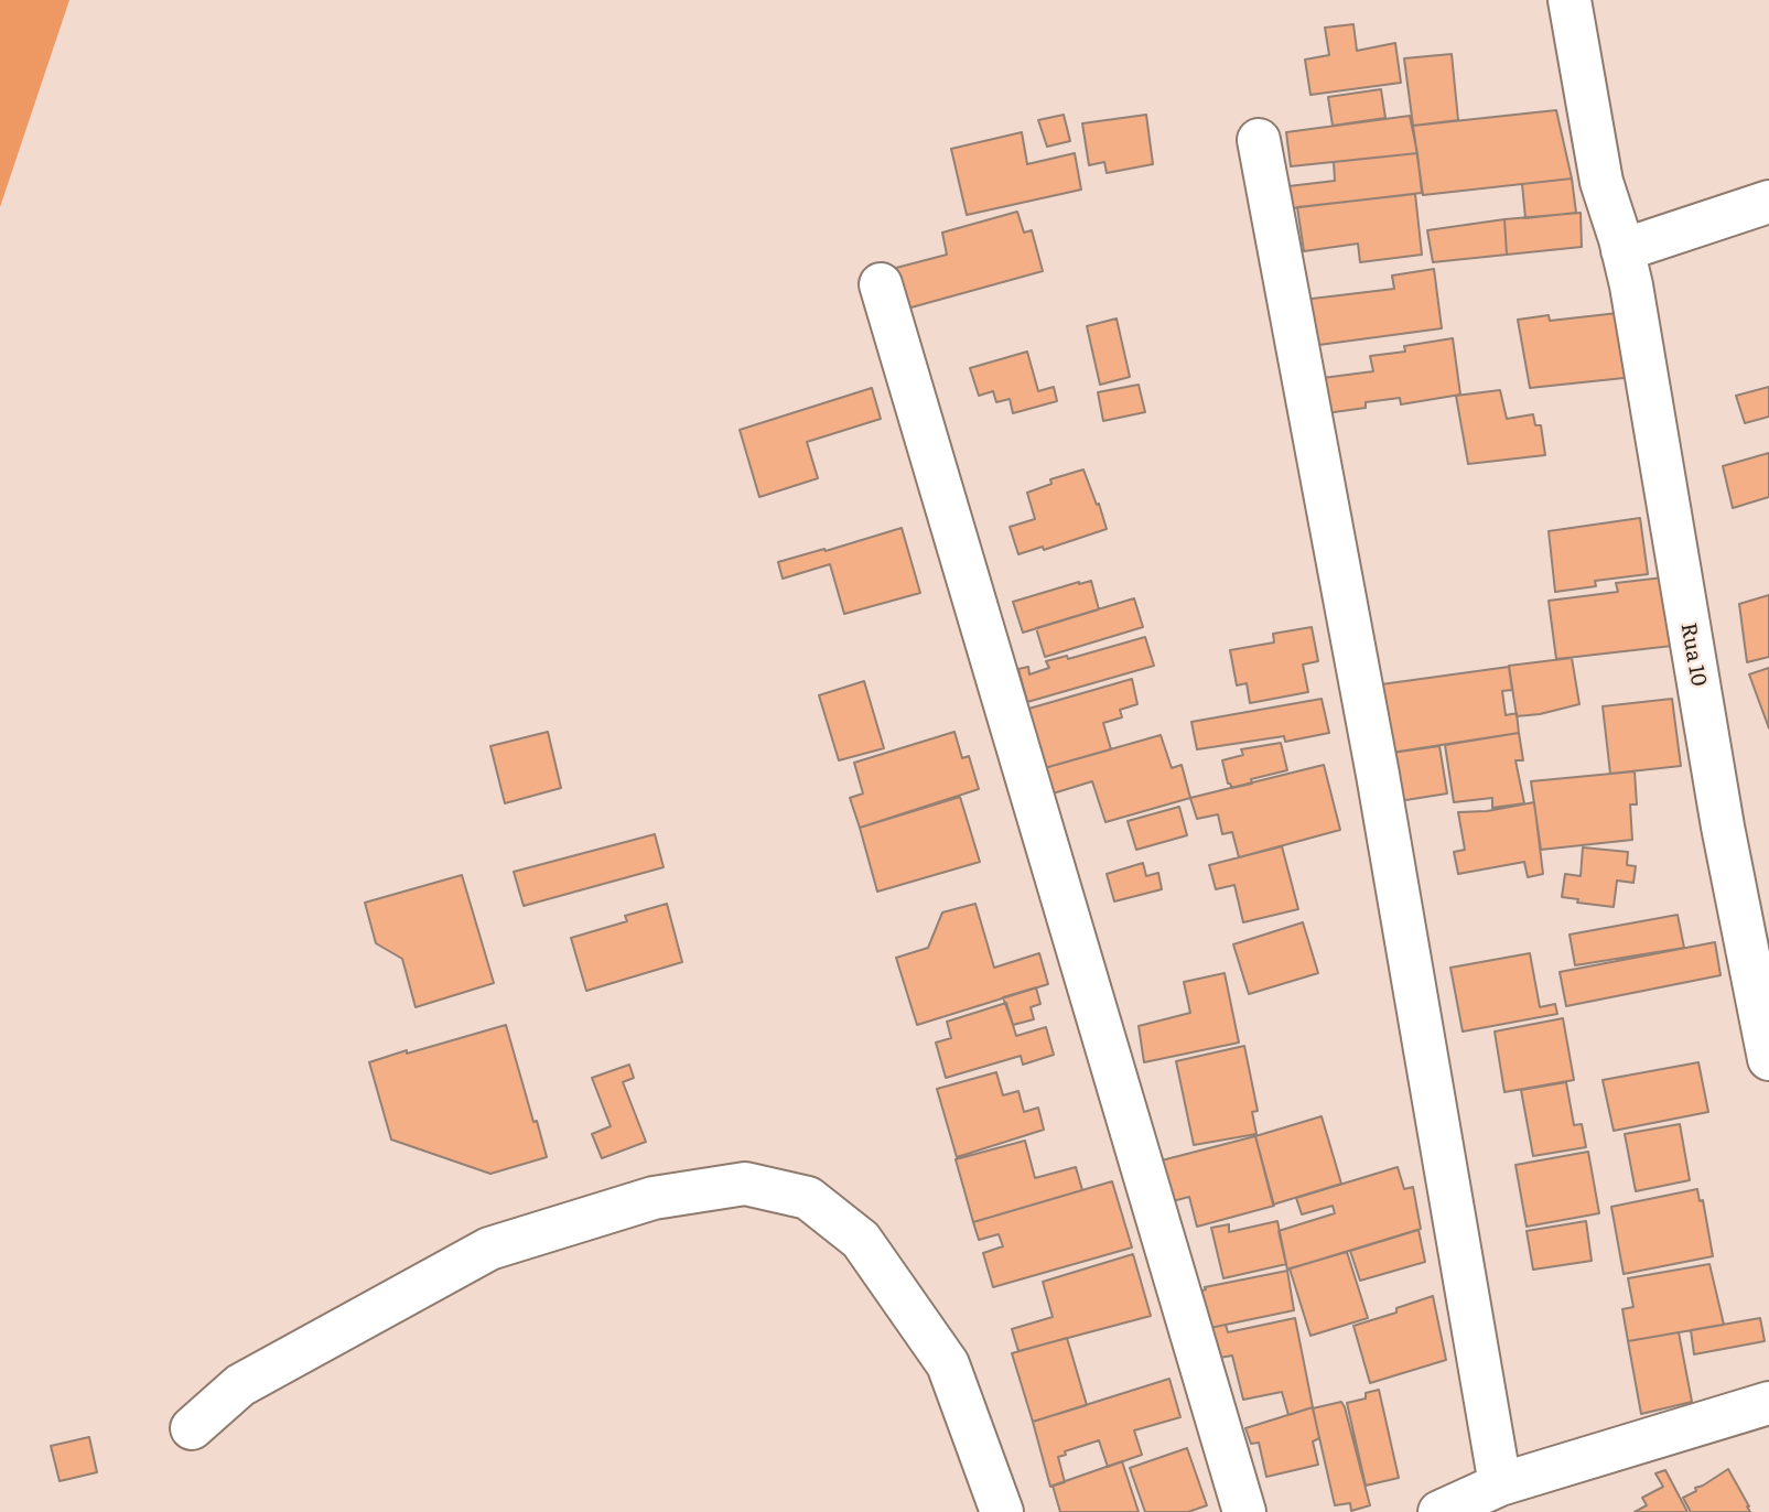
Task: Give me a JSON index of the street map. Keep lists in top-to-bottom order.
{
  "streets": {
    "street": ["Rua 10"]
  }
}
